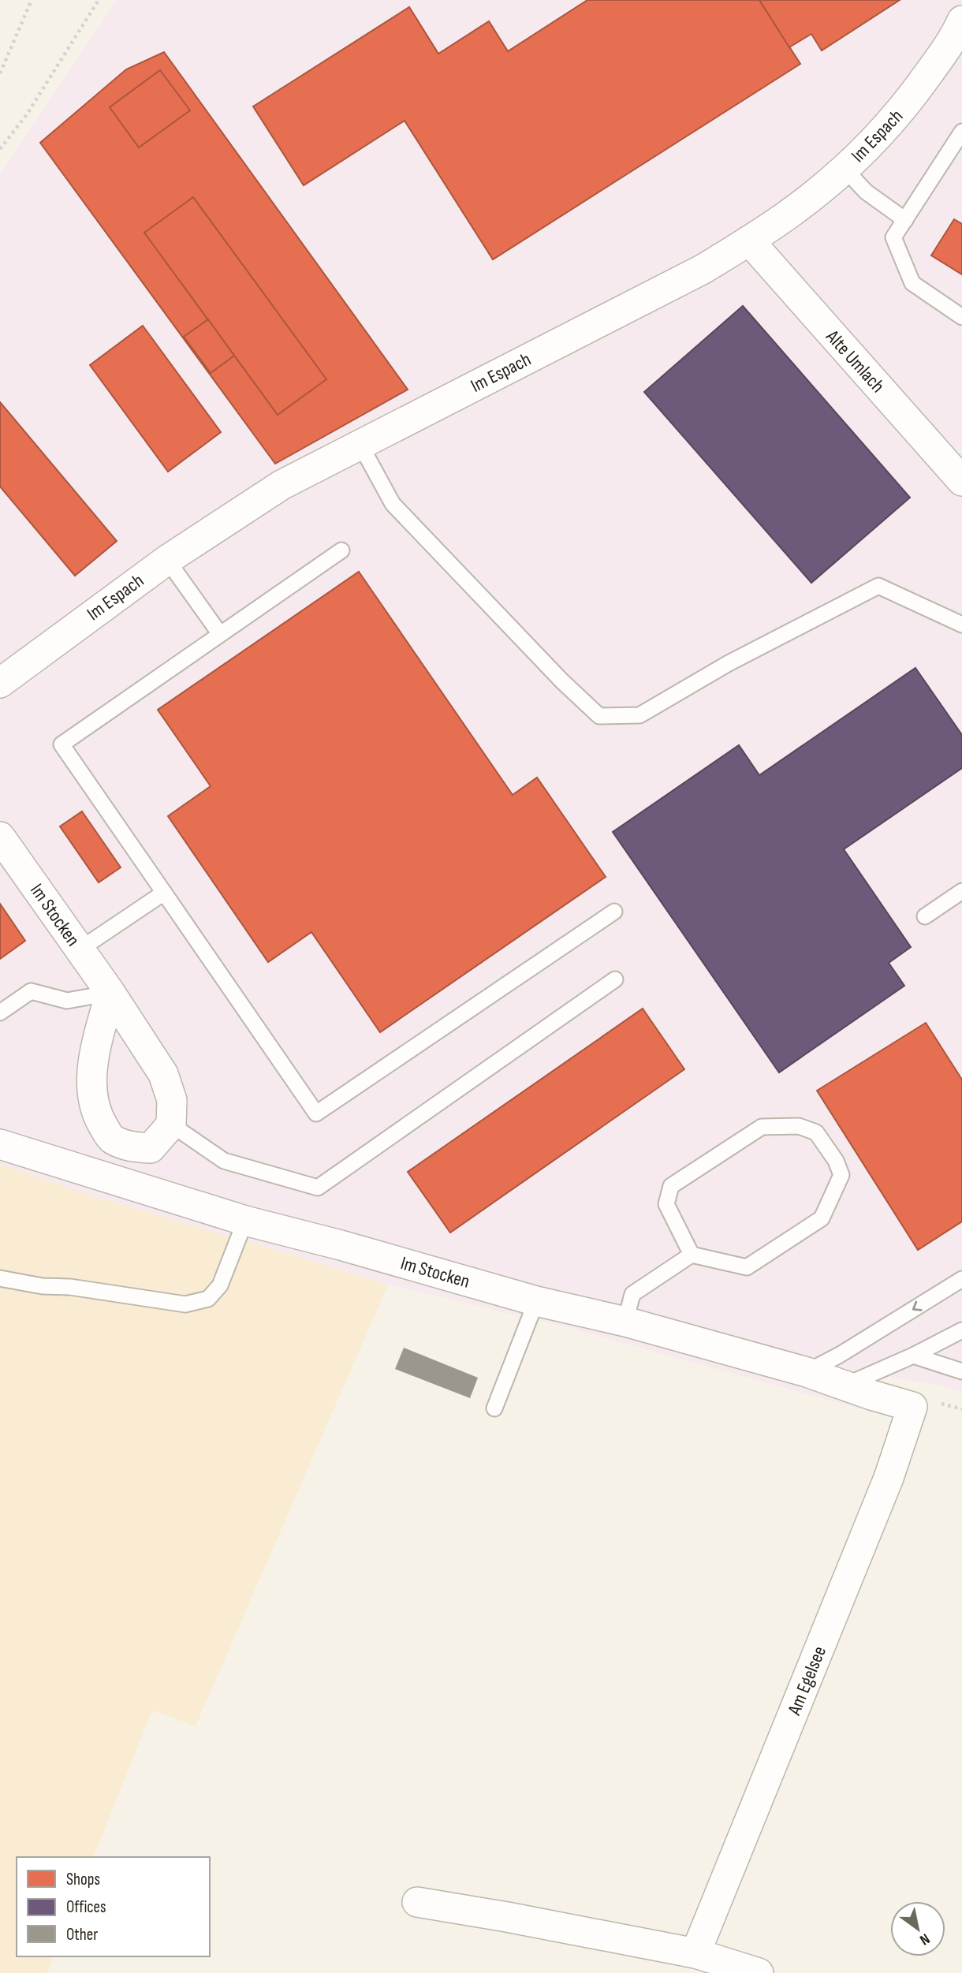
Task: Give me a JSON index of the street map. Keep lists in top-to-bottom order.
{
  "streets": {
    "street": [
      "Im Espach",
      "Alte Umlach",
      "Im Stocken",
      "Am Egelsee"
    ]
  },
  "crossings": [
    ["Im Espach", "Alte Umlach"],
    ["Im Stocken", "Am Egelsee"]
  ],
  "legend": ["Shops", "Offices", "Other"],
  "north": "bottom right"
}
